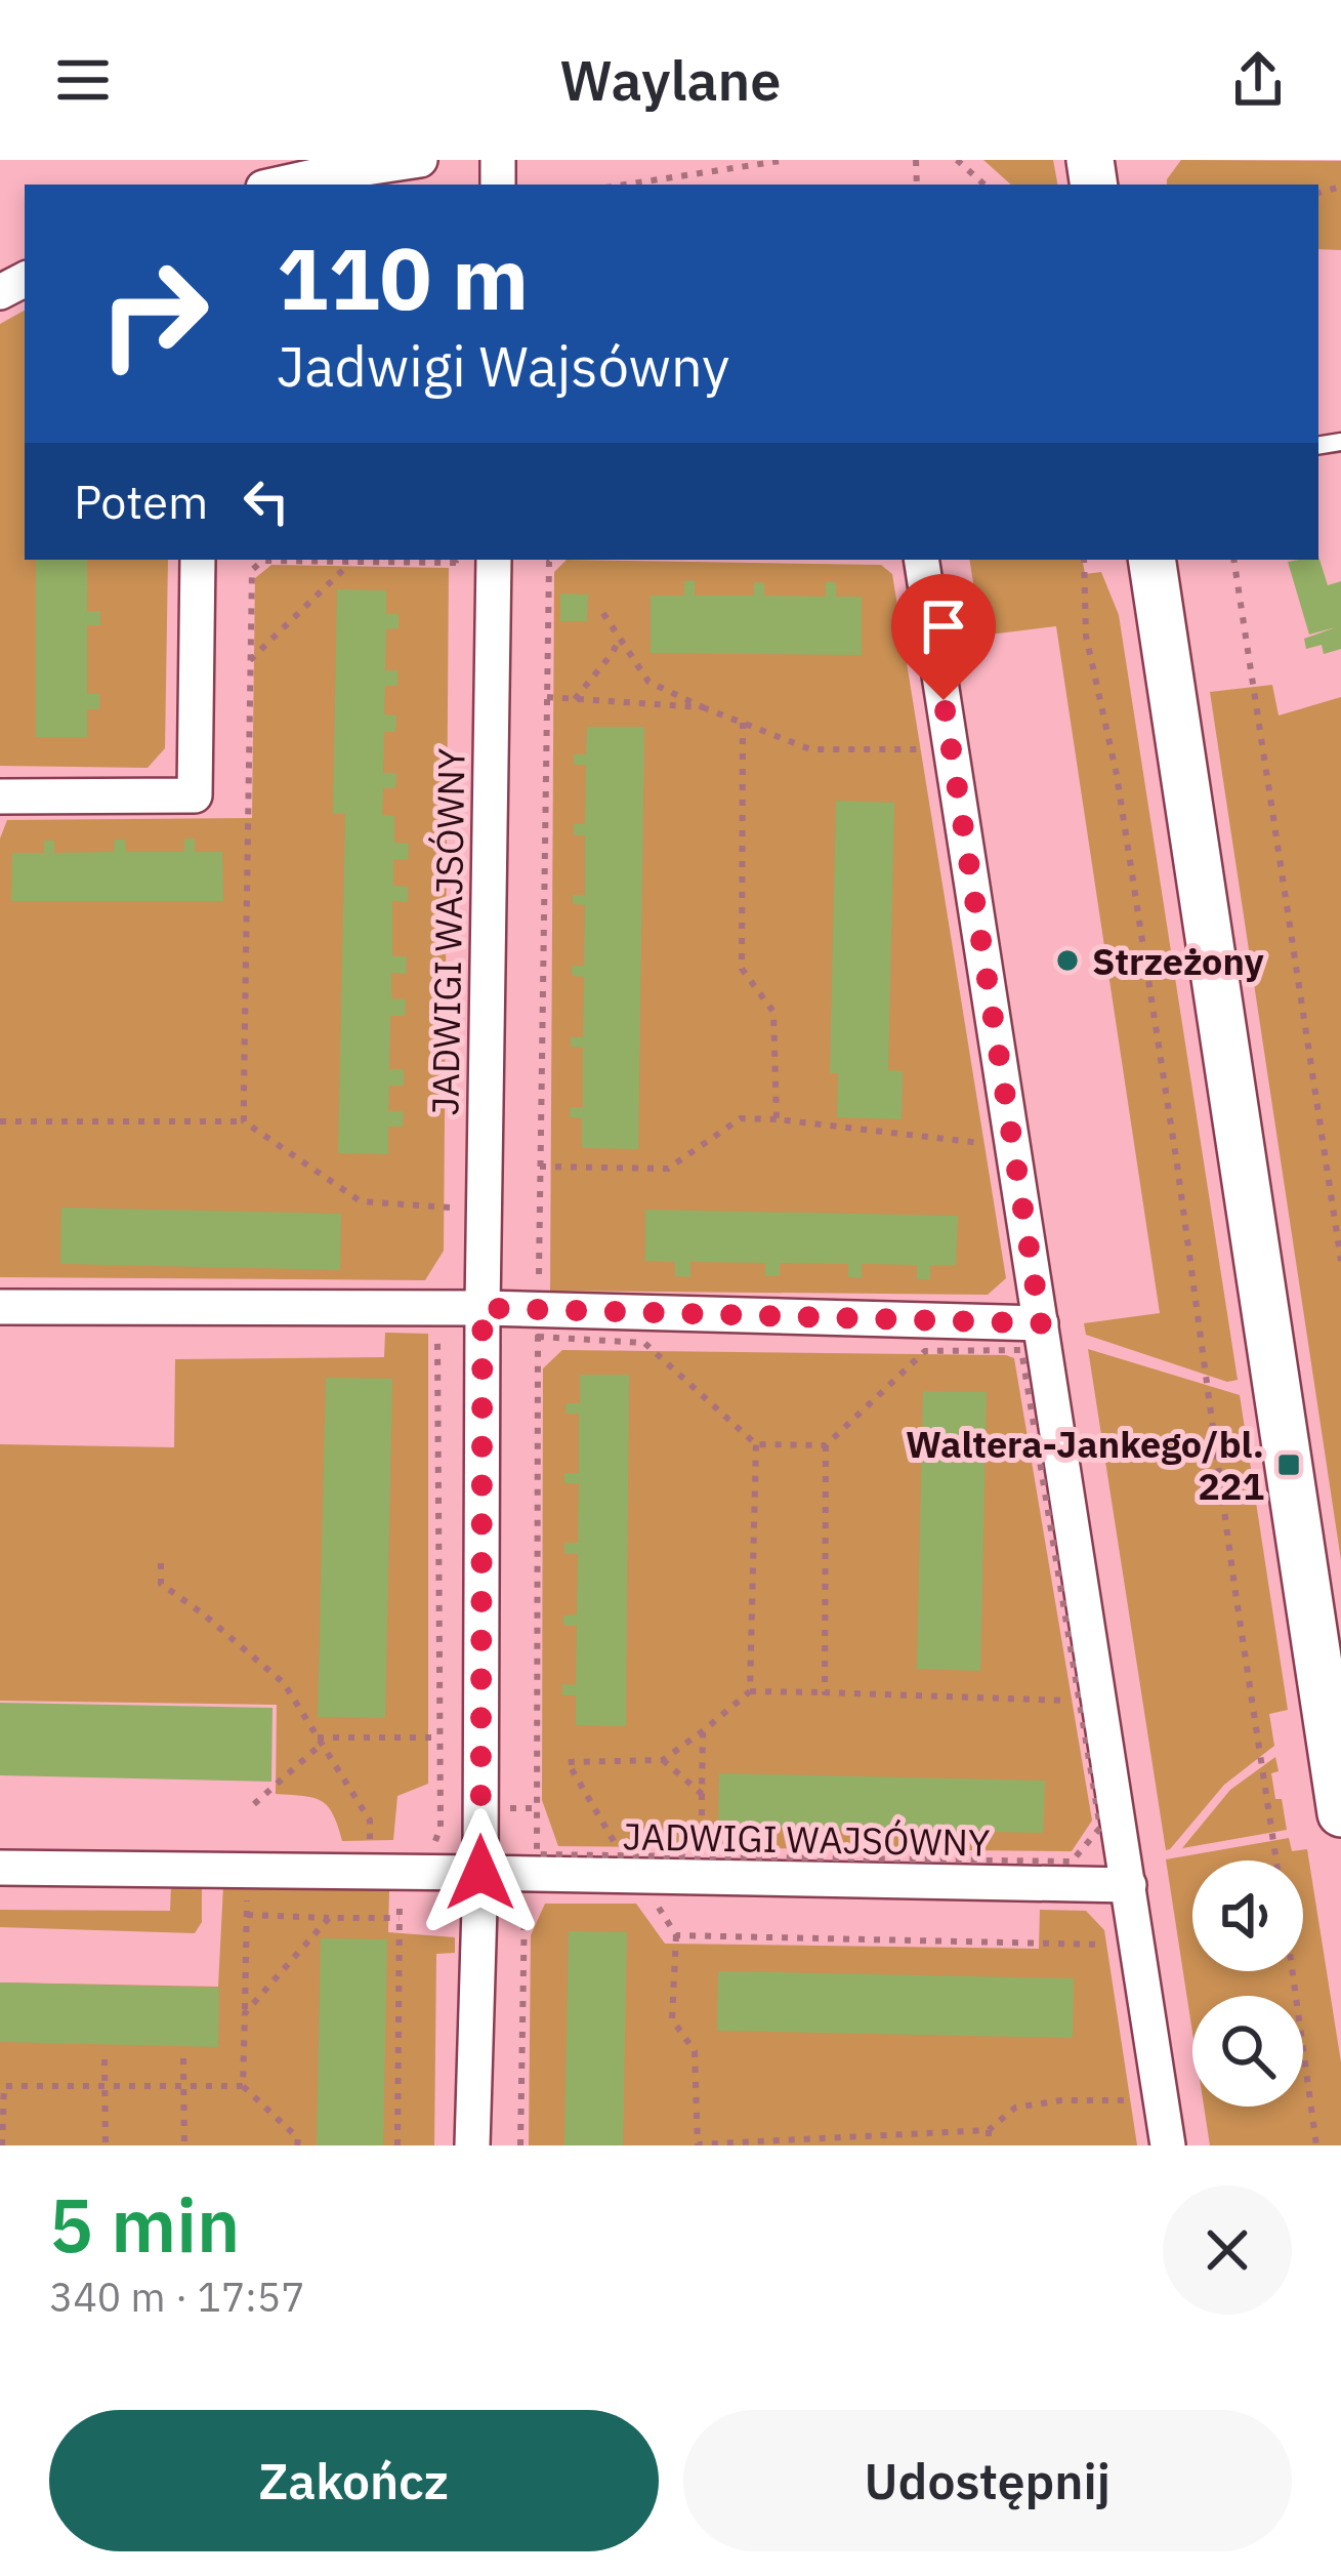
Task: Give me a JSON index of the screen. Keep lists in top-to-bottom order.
{
  "streets": {
    "street": ["JADWIGI WAJSÓWNY"]
  },
  "places": {
    "other": ["Strzeżony"],
    "transit": ["Waltera-Jankego/bl. 221"]
  },
  "page": {
    "header": "Waylane",
    "turn": ["110 m", "Jadwigi Wajsówny"],
    "then": "Potem",
    "heading": ["5 min", "340 m · 17:57"],
    "buttons": ["Zakończ", "Udostępnij"]
  }
}
